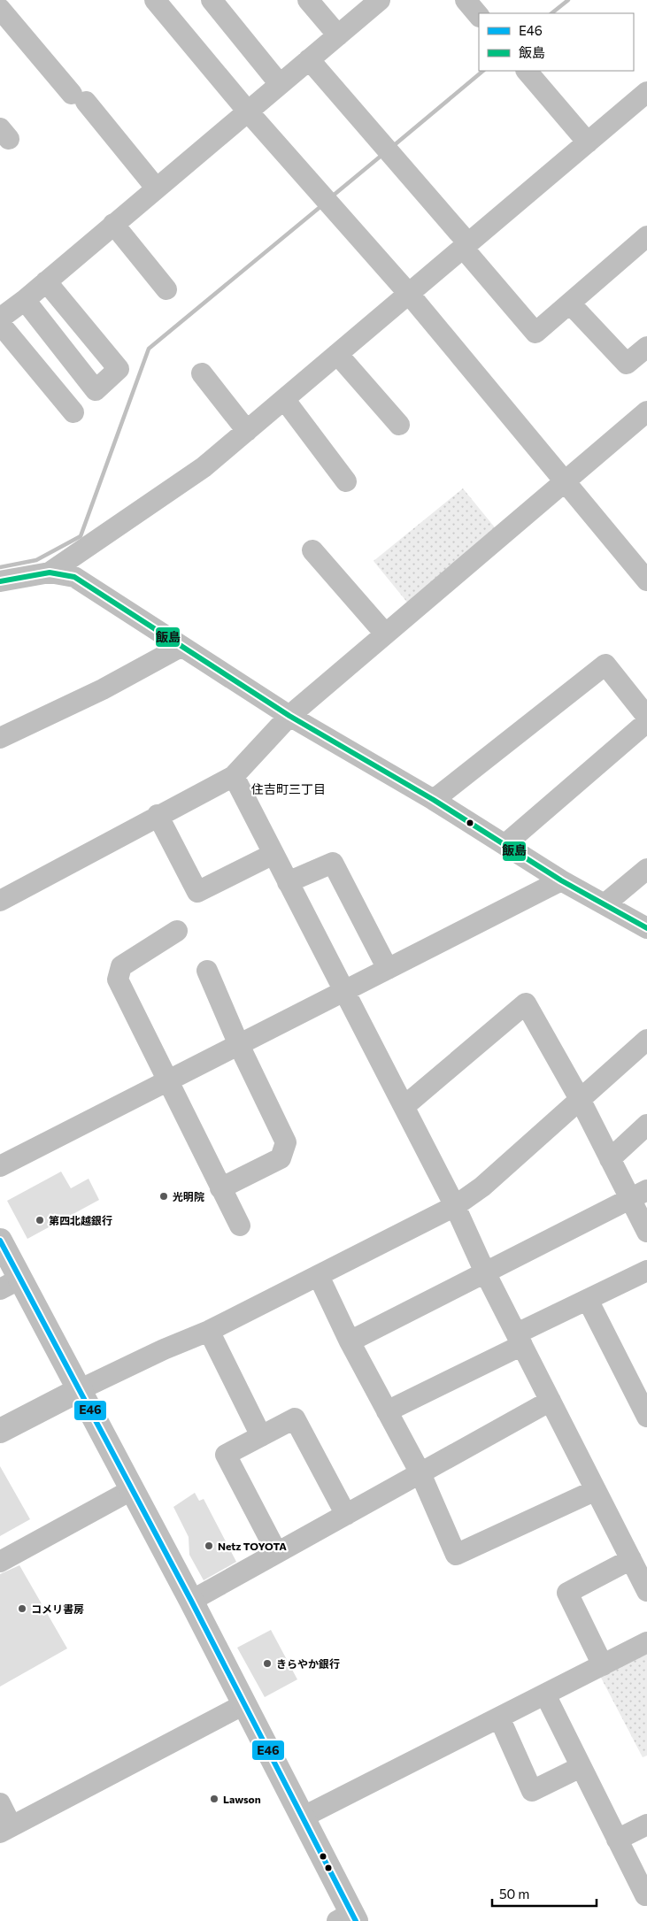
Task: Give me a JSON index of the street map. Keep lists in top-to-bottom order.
{
  "districts": ["住吉町三丁目"],
  "places": [
    "光明院",
    "第四北越銀行",
    "Netz TOYOTA",
    "コメリ書房",
    "きらやか銀行",
    "Lawson"
  ],
  "lines": ["transit line 飯島", "transit line E46"],
  "legend": ["E46", "飯島"],
  "scale_bar": "50 m"
}
